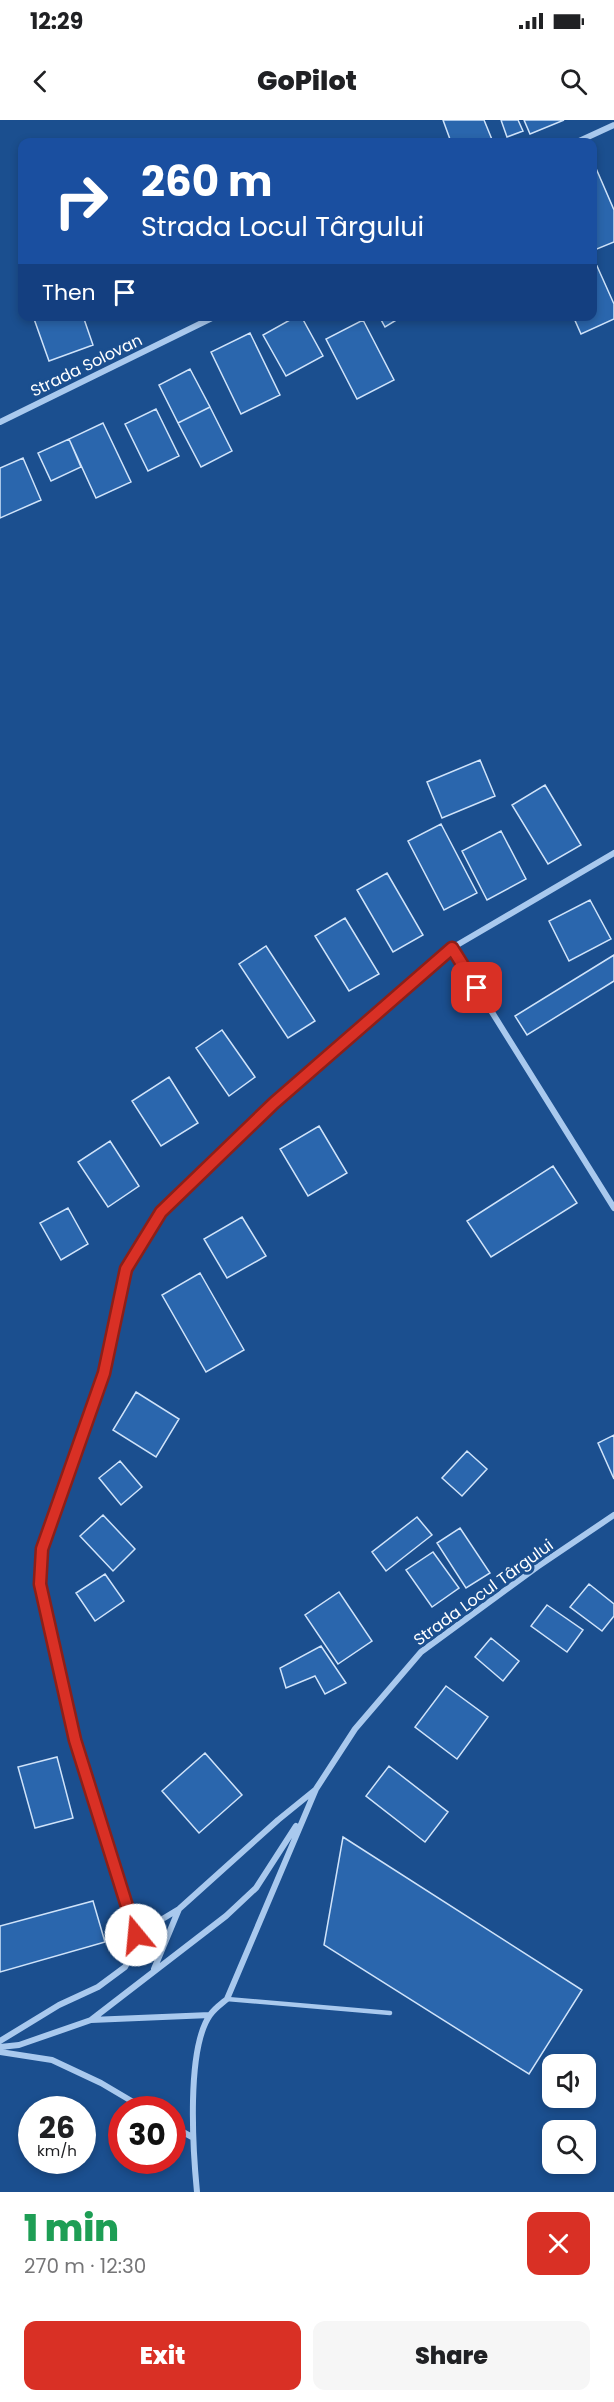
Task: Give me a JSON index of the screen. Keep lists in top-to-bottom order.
{
  "streets": {
    "street": ["Strada Solovan", "Strada Locul Târgului"]
  },
  "page": {
    "status": "12:29",
    "header": "GoPilot",
    "turn": ["260 m", "Strada Locul Târgului"],
    "then": "Then",
    "speed": "26 km/h",
    "limit": "30",
    "heading": ["1 min", "270 m · 12:30"],
    "buttons": ["Exit", "Share"]
  }
}
